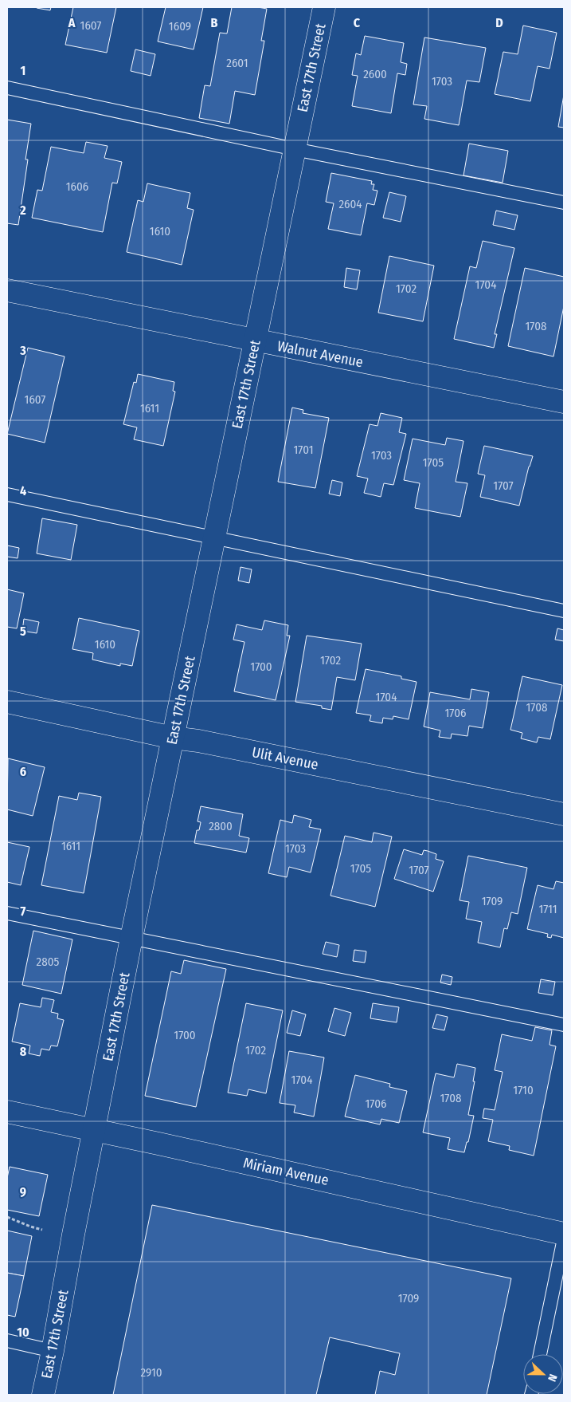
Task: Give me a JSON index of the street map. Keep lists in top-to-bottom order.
{
  "streets": {
    "street": [
      "East 17th Street",
      "Walnut Avenue",
      "Ulit Avenue",
      "Miriam Avenue"
    ]
  },
  "crossings": [
    ["East 17th Street", "Walnut Avenue"],
    ["East 17th Street", "Ulit Avenue"],
    ["East 17th Street", "Miriam Avenue"]
  ],
  "house_numbers": [
    "1607",
    "1609",
    "2601",
    "2600",
    "1703",
    "1606",
    "2604",
    "1610",
    "1704",
    "1702",
    "1708",
    "1607",
    "1611",
    "1701",
    "1703",
    "1705",
    "1707",
    "1610",
    "1702",
    "1700",
    "1704",
    "1708",
    "1706",
    "2800",
    "1611",
    "1703",
    "1705",
    "1707",
    "1709",
    "1711",
    "2805",
    "1700",
    "1702",
    "1704",
    "1710",
    "1708",
    "1706",
    "1709",
    "2910"
  ],
  "north": "right",
  "grid": {
    "columns": [
      "A",
      "B",
      "C",
      "D"
    ],
    "rows": [
      "1",
      "2",
      "3",
      "4",
      "5",
      "6",
      "7",
      "8",
      "9",
      "10"
    ]
  }
}
